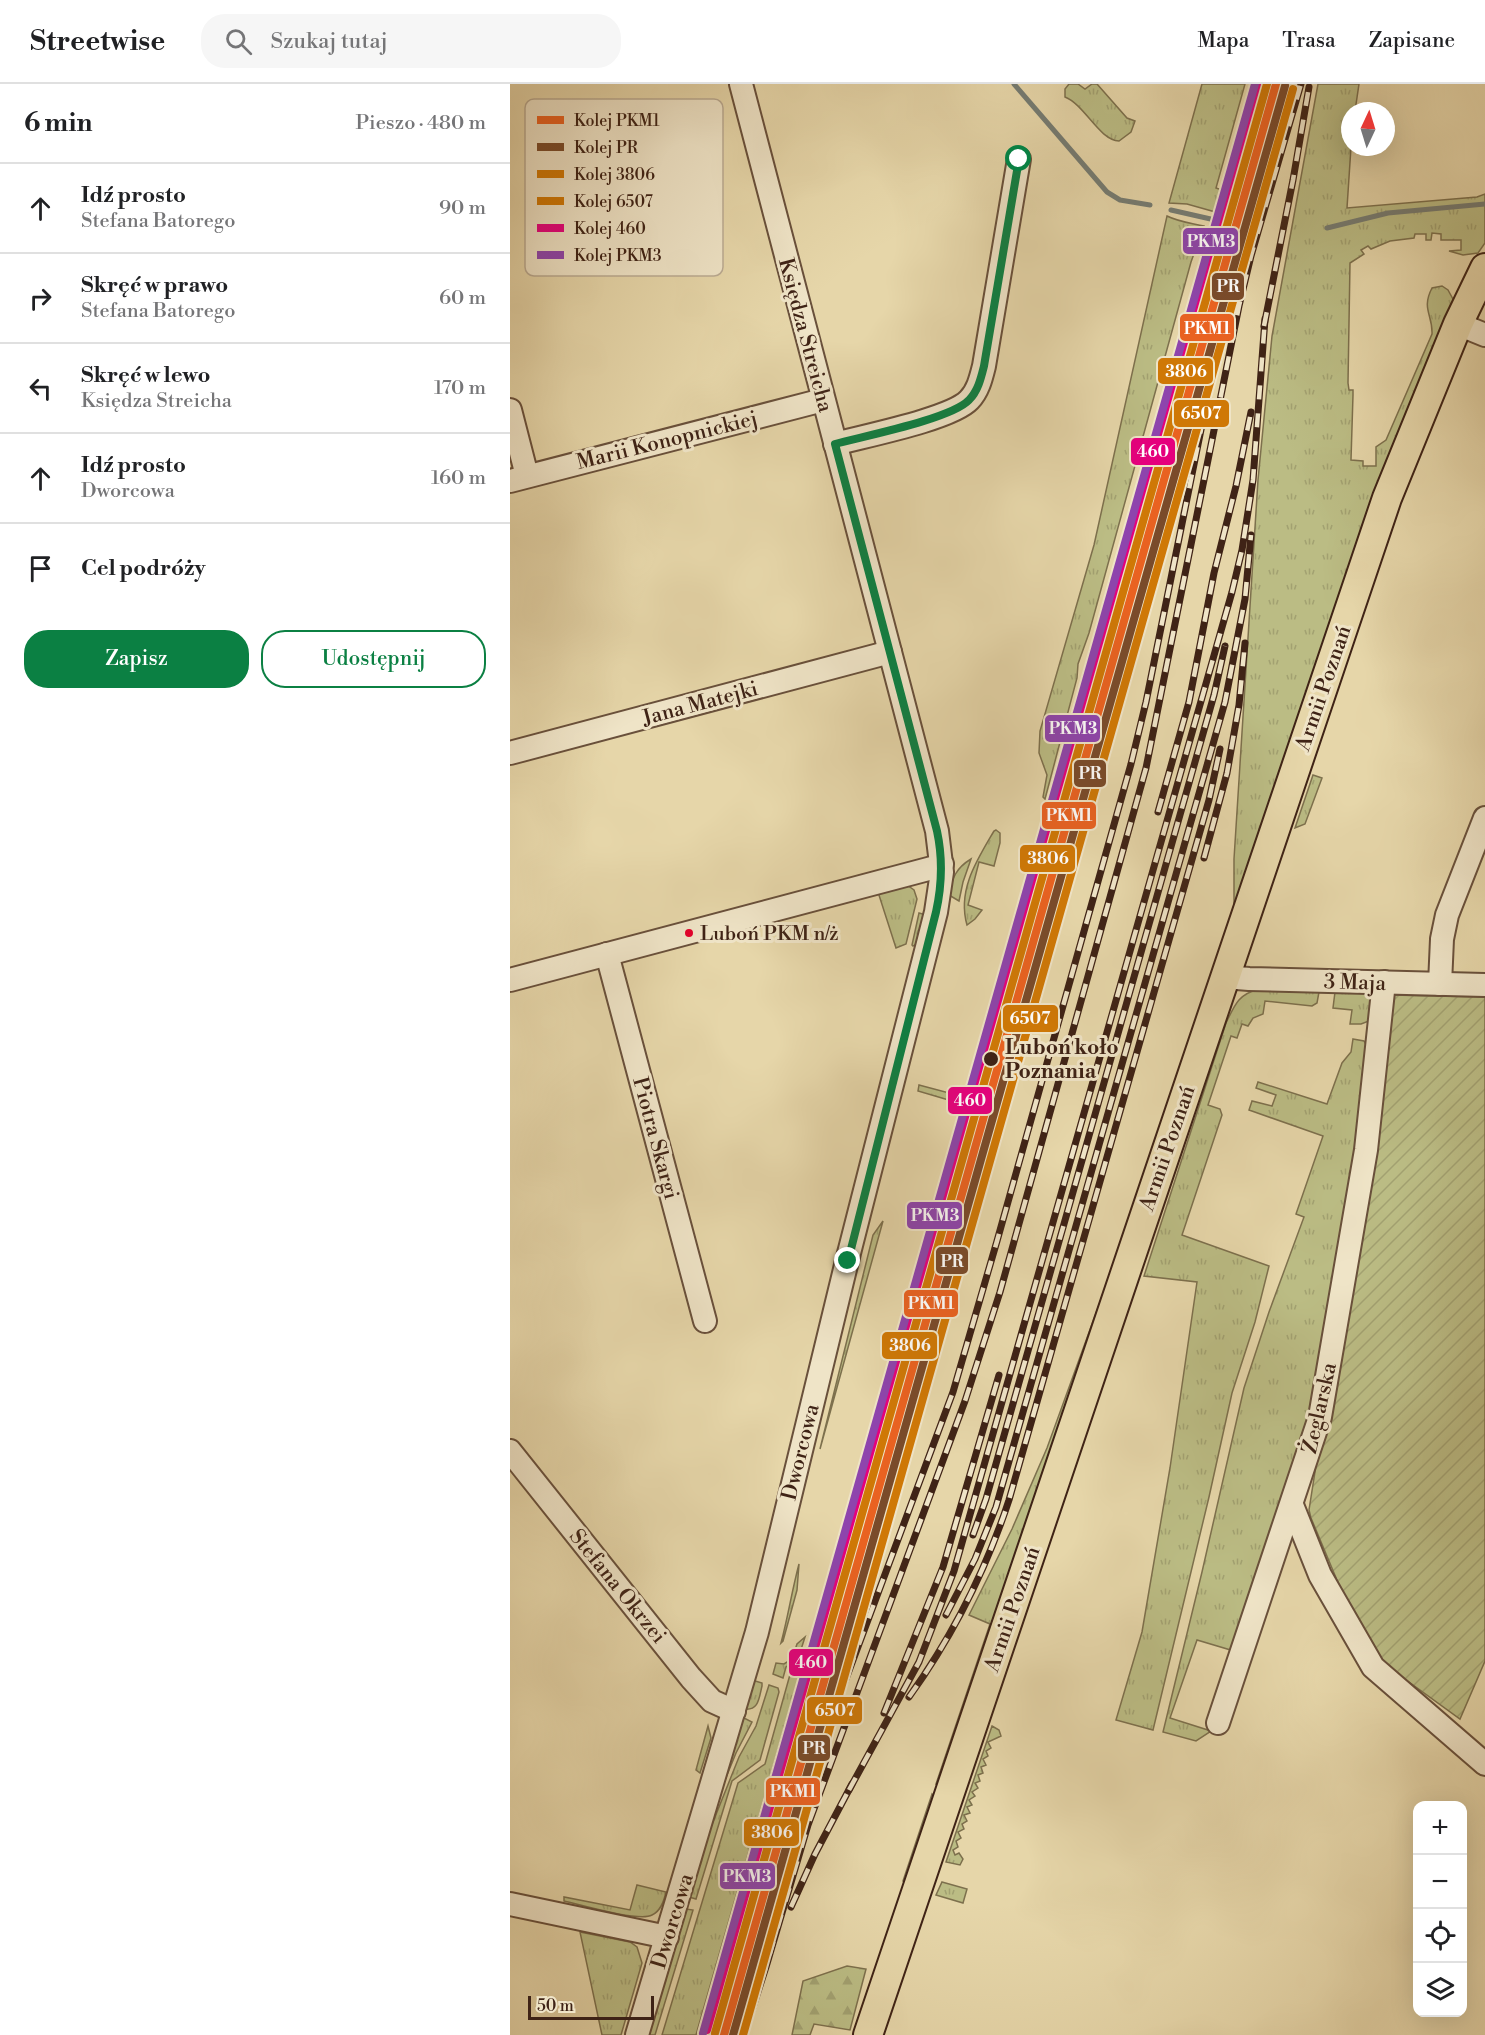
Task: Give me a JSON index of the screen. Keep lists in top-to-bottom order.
{
  "streets": {
    "main road": ["Armii Poznań"],
    "street": [
      "Księdza Streicha",
      "Marii Konopnickiej",
      "Jana Matejki",
      "3 Maja",
      "Piotra Skargi",
      "Żeglarska",
      "Dworcowa",
      "Stefana Okrzei"
    ]
  },
  "crossings": [
    ["Księdza Streicha", "Marii Konopnickiej"],
    ["Księdza Streicha", "Jana Matejki"],
    ["Księdza Streicha", "Dworcowa"],
    ["Armii Poznań", "3 Maja"],
    ["3 Maja", "Żeglarska"],
    ["Dworcowa", "Stefana Okrzei"]
  ],
  "places": ["Luboń PKM n/ż", "Luboń koło Poznania"],
  "lines": [
    "rail line PKM1",
    "rail line 3806",
    "rail line 460",
    "rail line PKM3",
    "rail line PR",
    "rail line 6507"
  ],
  "legend": [
    "Kolej PKM1",
    "Kolej PR",
    "Kolej 3806",
    "Kolej 6507",
    "Kolej 460",
    "Kolej PKM3"
  ],
  "scale_bar": "50 m",
  "north": "top",
  "page": {
    "header": "Streetwise",
    "search": "Szukaj tutaj",
    "nav": ["Mapa", "Trasa", "Zapisane"],
    "heading": ["6 min", "Pieszo · 480 m"],
    "list": [
      ["Idź prosto", "Stefana Batorego", "90 m"],
      ["Skręć w prawo", "Stefana Batorego", "60 m"],
      ["Skręć w lewo", "Księdza Streicha", "170 m"],
      ["Idź prosto", "Dworcowa", "160 m"],
      "Cel podróży"
    ],
    "buttons": ["Zapisz", "Udostępnij"],
    "map_buttons": ["+", "−"],
    "scale": "50 m"
  }
}
